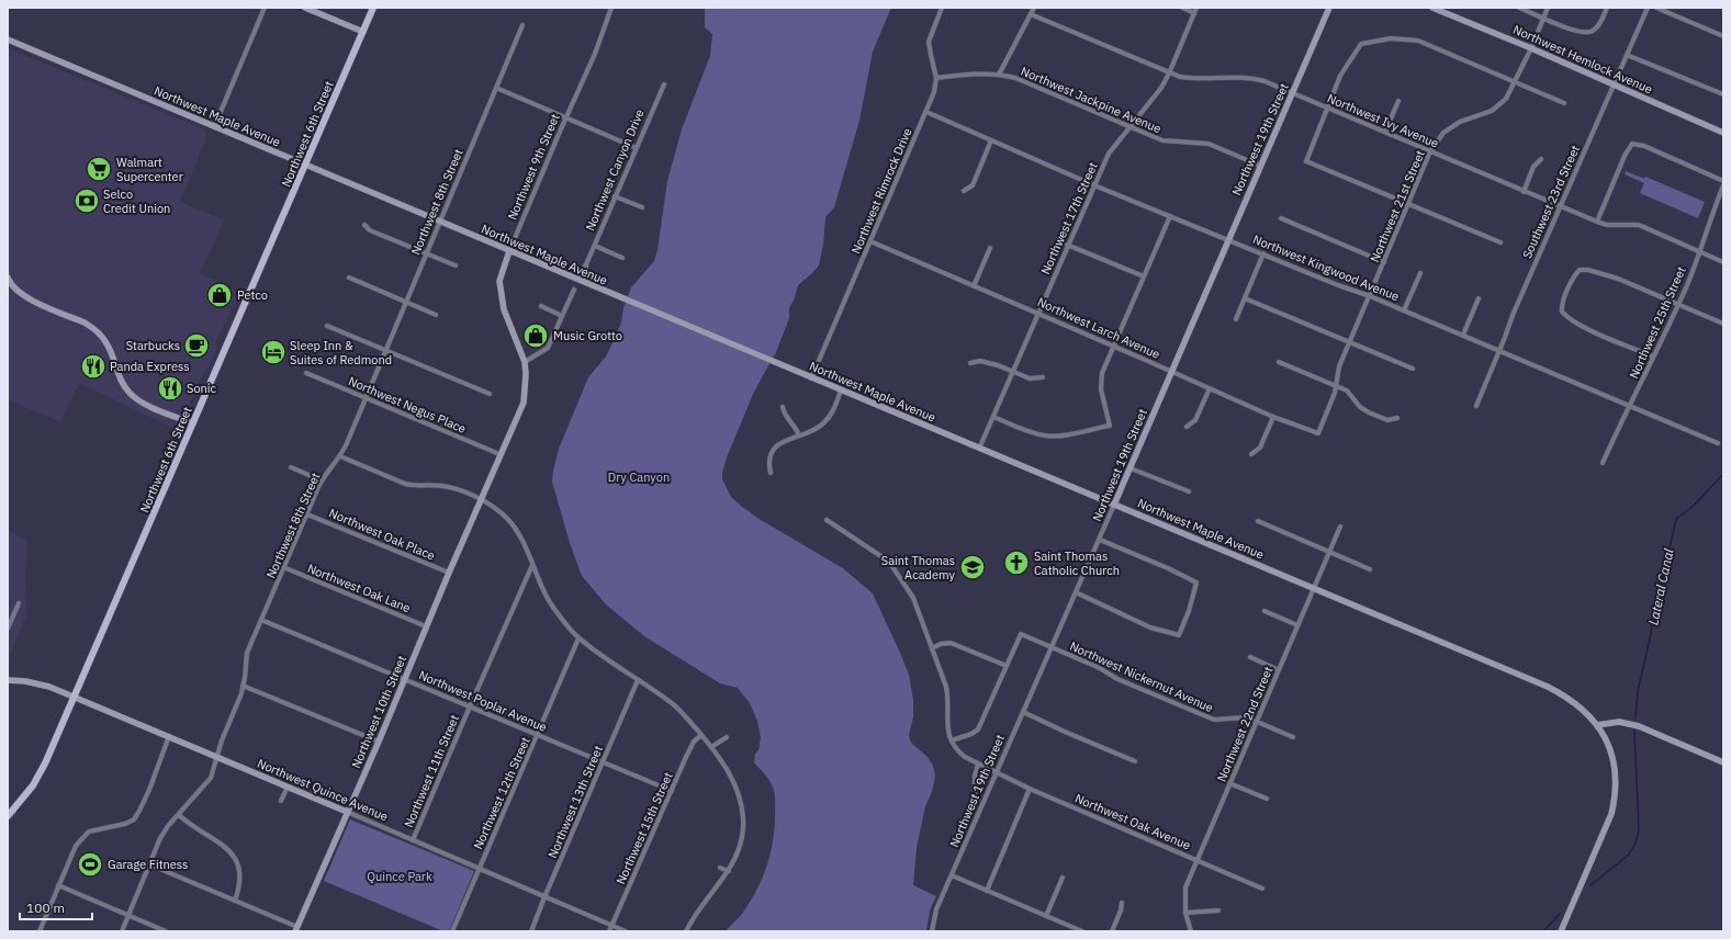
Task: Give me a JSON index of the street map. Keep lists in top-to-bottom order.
{
  "streets": {
    "main road": ["Northwest 6th Street"],
    "street": [
      "Northwest Hemlock Avenue",
      "Northwest Jackpine Avenue",
      "Northwest Maple Avenue",
      "Northwest Ivy Avenue",
      "Northwest 19th Street",
      "Northwest 9th Street",
      "Northwest Canyon Drive",
      "Northwest Rimrock Drive",
      "Northwest 8th Street",
      "Southwest 23rd Street",
      "Northwest 21st Street",
      "Northwest 17th Street",
      "Northwest Kingwood Avenue",
      "Northwest 25th Street",
      "Northwest Larch Avenue",
      "Northwest Negus Place",
      "Northwest Oak Place",
      "Northwest Oak Lane",
      "Northwest Nickernut Avenue",
      "Northwest Poplar Avenue",
      "Northwest 10th Street",
      "Northwest 22nd Street",
      "Northwest 11th Street",
      "Northwest Quince Avenue",
      "Northwest 12th Street",
      "Northwest 13th Street",
      "Northwest Oak Avenue",
      "Northwest 15th Street"
    ]
  },
  "crossings": [
    ["Northwest Hemlock Avenue", "Southwest 23rd Street"],
    ["Northwest Hemlock Avenue", "Northwest 21st Street"],
    ["Northwest Jackpine Avenue", "Northwest 19th Street"],
    ["Northwest Jackpine Avenue", "Northwest Rimrock Drive"],
    ["Northwest Jackpine Avenue", "Northwest 17th Street"],
    ["Northwest Maple Avenue", "Northwest 6th Street"],
    ["Northwest Maple Avenue", "Northwest 19th Street"],
    ["Northwest Maple Avenue", "Northwest 9th Street"],
    ["Northwest Maple Avenue", "Northwest Canyon Drive"],
    ["Northwest Maple Avenue", "Northwest Rimrock Drive"],
    ["Northwest Maple Avenue", "Northwest 8th Street"],
    ["Northwest Maple Avenue", "Northwest 17th Street"],
    ["Northwest Maple Avenue", "Northwest 22nd Street"],
    ["Northwest Ivy Avenue", "Northwest 19th Street"],
    ["Northwest Ivy Avenue", "Southwest 23rd Street"],
    ["Northwest Ivy Avenue", "Northwest 21st Street"],
    ["Northwest Ivy Avenue", "Northwest 17th Street"],
    ["Northwest Ivy Avenue", "Northwest 25th Street"],
    ["Northwest 6th Street", "Northwest Quince Avenue"],
    ["Northwest 19th Street", "Northwest Kingwood Avenue"],
    ["Northwest 19th Street", "Northwest Larch Avenue"],
    ["Northwest 19th Street", "Northwest Nickernut Avenue"],
    ["Northwest 19th Street", "Northwest Oak Avenue"],
    ["Northwest Rimrock Drive", "Northwest Kingwood Avenue"],
    ["Northwest Rimrock Drive", "Northwest Larch Avenue"],
    ["Northwest 8th Street", "Northwest Negus Place"],
    ["Northwest 8th Street", "Northwest Oak Place"],
    ["Northwest 8th Street", "Northwest Oak Lane"],
    ["Northwest 8th Street", "Northwest Poplar Avenue"],
    ["Northwest 8th Street", "Northwest Quince Avenue"],
    ["Southwest 23rd Street", "Northwest Kingwood Avenue"],
    ["Northwest 21st Street", "Northwest Kingwood Avenue"],
    ["Northwest 21st Street", "Northwest Larch Avenue"],
    ["Northwest 17th Street", "Northwest Kingwood Avenue"],
    ["Northwest 17th Street", "Northwest Larch Avenue"],
    ["Northwest Kingwood Avenue", "Northwest 25th Street"],
    ["Northwest Oak Place", "Northwest 10th Street"],
    ["Northwest Oak Lane", "Northwest 10th Street"],
    ["Northwest Nickernut Avenue", "Northwest 22nd Street"],
    ["Northwest Poplar Avenue", "Northwest 10th Street"],
    ["Northwest Poplar Avenue", "Northwest 11th Street"],
    ["Northwest Poplar Avenue", "Northwest 12th Street"],
    ["Northwest Poplar Avenue", "Northwest 13th Street"],
    ["Northwest Poplar Avenue", "Northwest 15th Street"],
    ["Northwest 10th Street", "Northwest Quince Avenue"],
    ["Northwest 22nd Street", "Northwest Oak Avenue"],
    ["Northwest 11th Street", "Northwest Quince Avenue"],
    ["Northwest Quince Avenue", "Northwest 12th Street"],
    ["Northwest Quince Avenue", "Northwest 13th Street"],
    ["Northwest Quince Avenue", "Northwest 15th Street"]
  ],
  "water": ["Lateral Canal"],
  "parks": ["Dry Canyon", "Quince Park"],
  "places": {
    "supermarket": ["Walmart Supercenter"],
    "bank": ["Selco Credit Union"],
    "shop": ["Petco", "Music Grotto"],
    "cafe": ["Starbucks"],
    "hotel": ["Sleep Inn & Suites of Redmond"],
    "restaurant": ["Panda Express", "Sonic"],
    "church": ["Saint Thomas Catholic Church"],
    "school or university": ["Saint Thomas Academy"],
    "sports": ["Garage Fitness"]
  },
  "scale_bar": "100 m"
}
